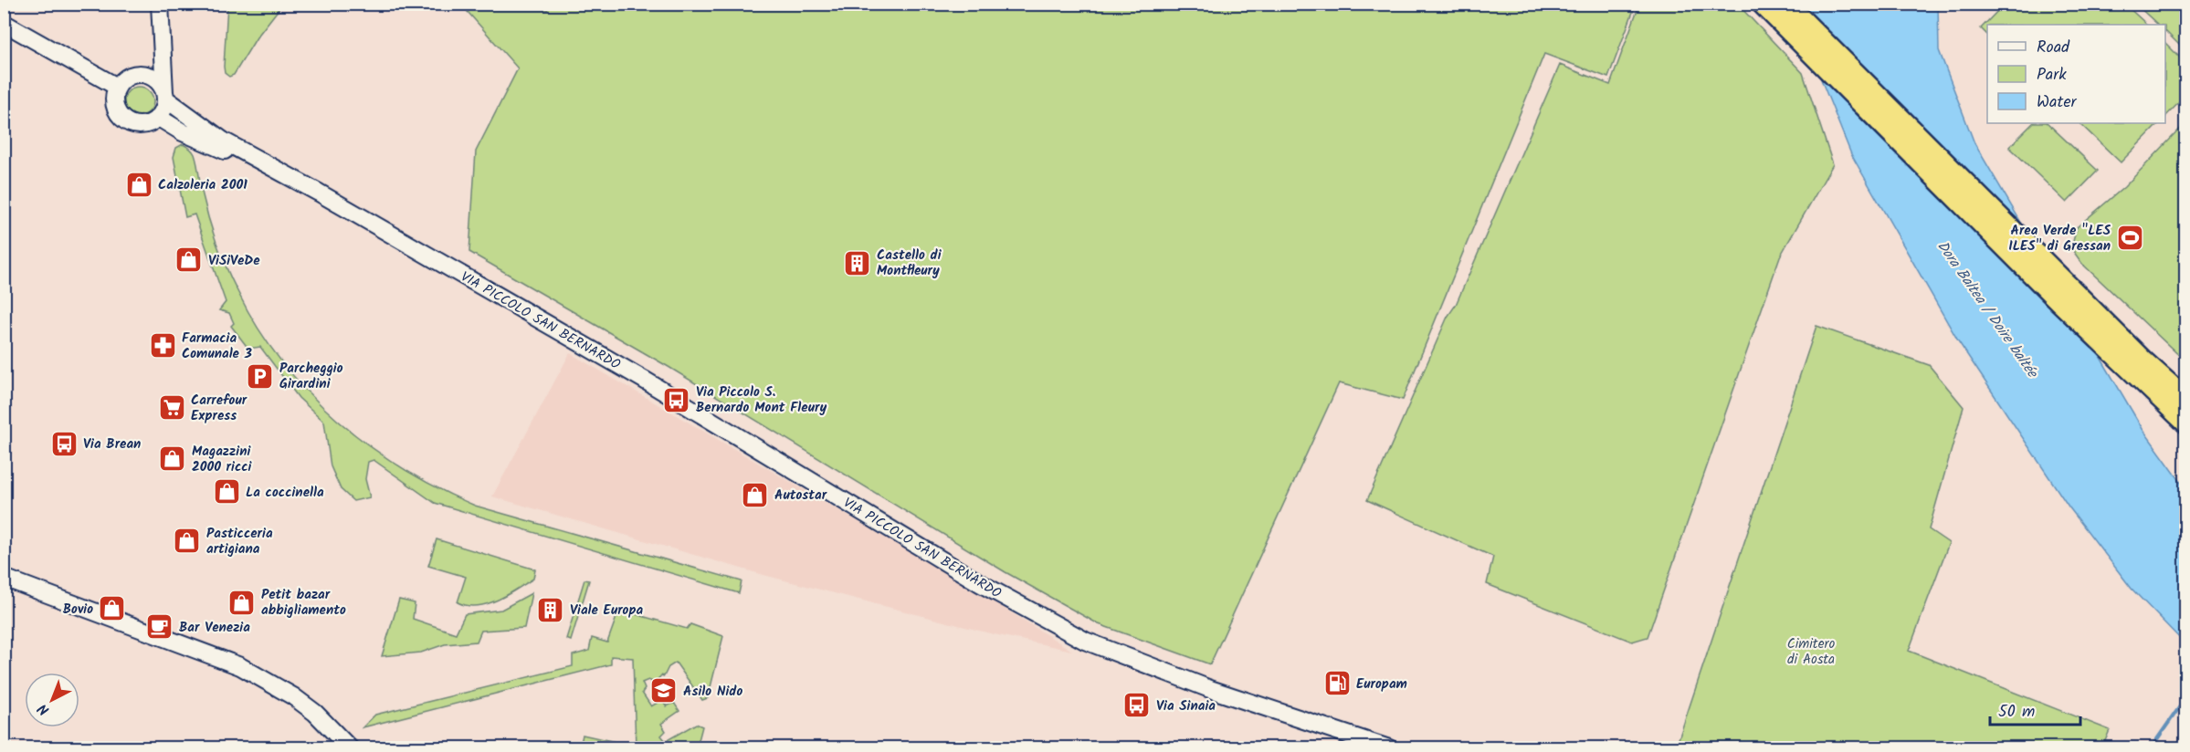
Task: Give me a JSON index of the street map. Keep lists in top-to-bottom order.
{
  "streets": {
    "street": ["VIA PICCOLO SAN BERNARDO"]
  },
  "water": ["Dora Baltea / Doire baltée"],
  "parks": ["Cimitero di Aosta"],
  "places": {
    "shop": [
      "Calzoleria 2001",
      "ViSiVeDe",
      "Magazzini 2000 ricci",
      "La coccinella",
      "Autostar",
      "Pasticceria artigiana",
      "Petit bazar abbigliamento",
      "Bovio"
    ],
    "sports": ["Area Verde \"LES ILES\" di Gressan"],
    "building": ["Castello di Montfleury", "Viale Europa"],
    "pharmacy": ["Farmacia Comunale 3"],
    "parking": ["Parcheggio Girardini"],
    "bus stop": ["Via Piccolo S. Bernardo Mont Fleury", "Via Brean", "Via Sinaia"],
    "supermarket": ["Carrefour Express"],
    "cafe": ["Bar Venezia"],
    "fuel station": ["Europam"],
    "school or university": ["Asilo Nido"]
  },
  "legend": ["Road", "Park", "Water"],
  "scale_bar": "50 m",
  "north": "bottom left"
}
